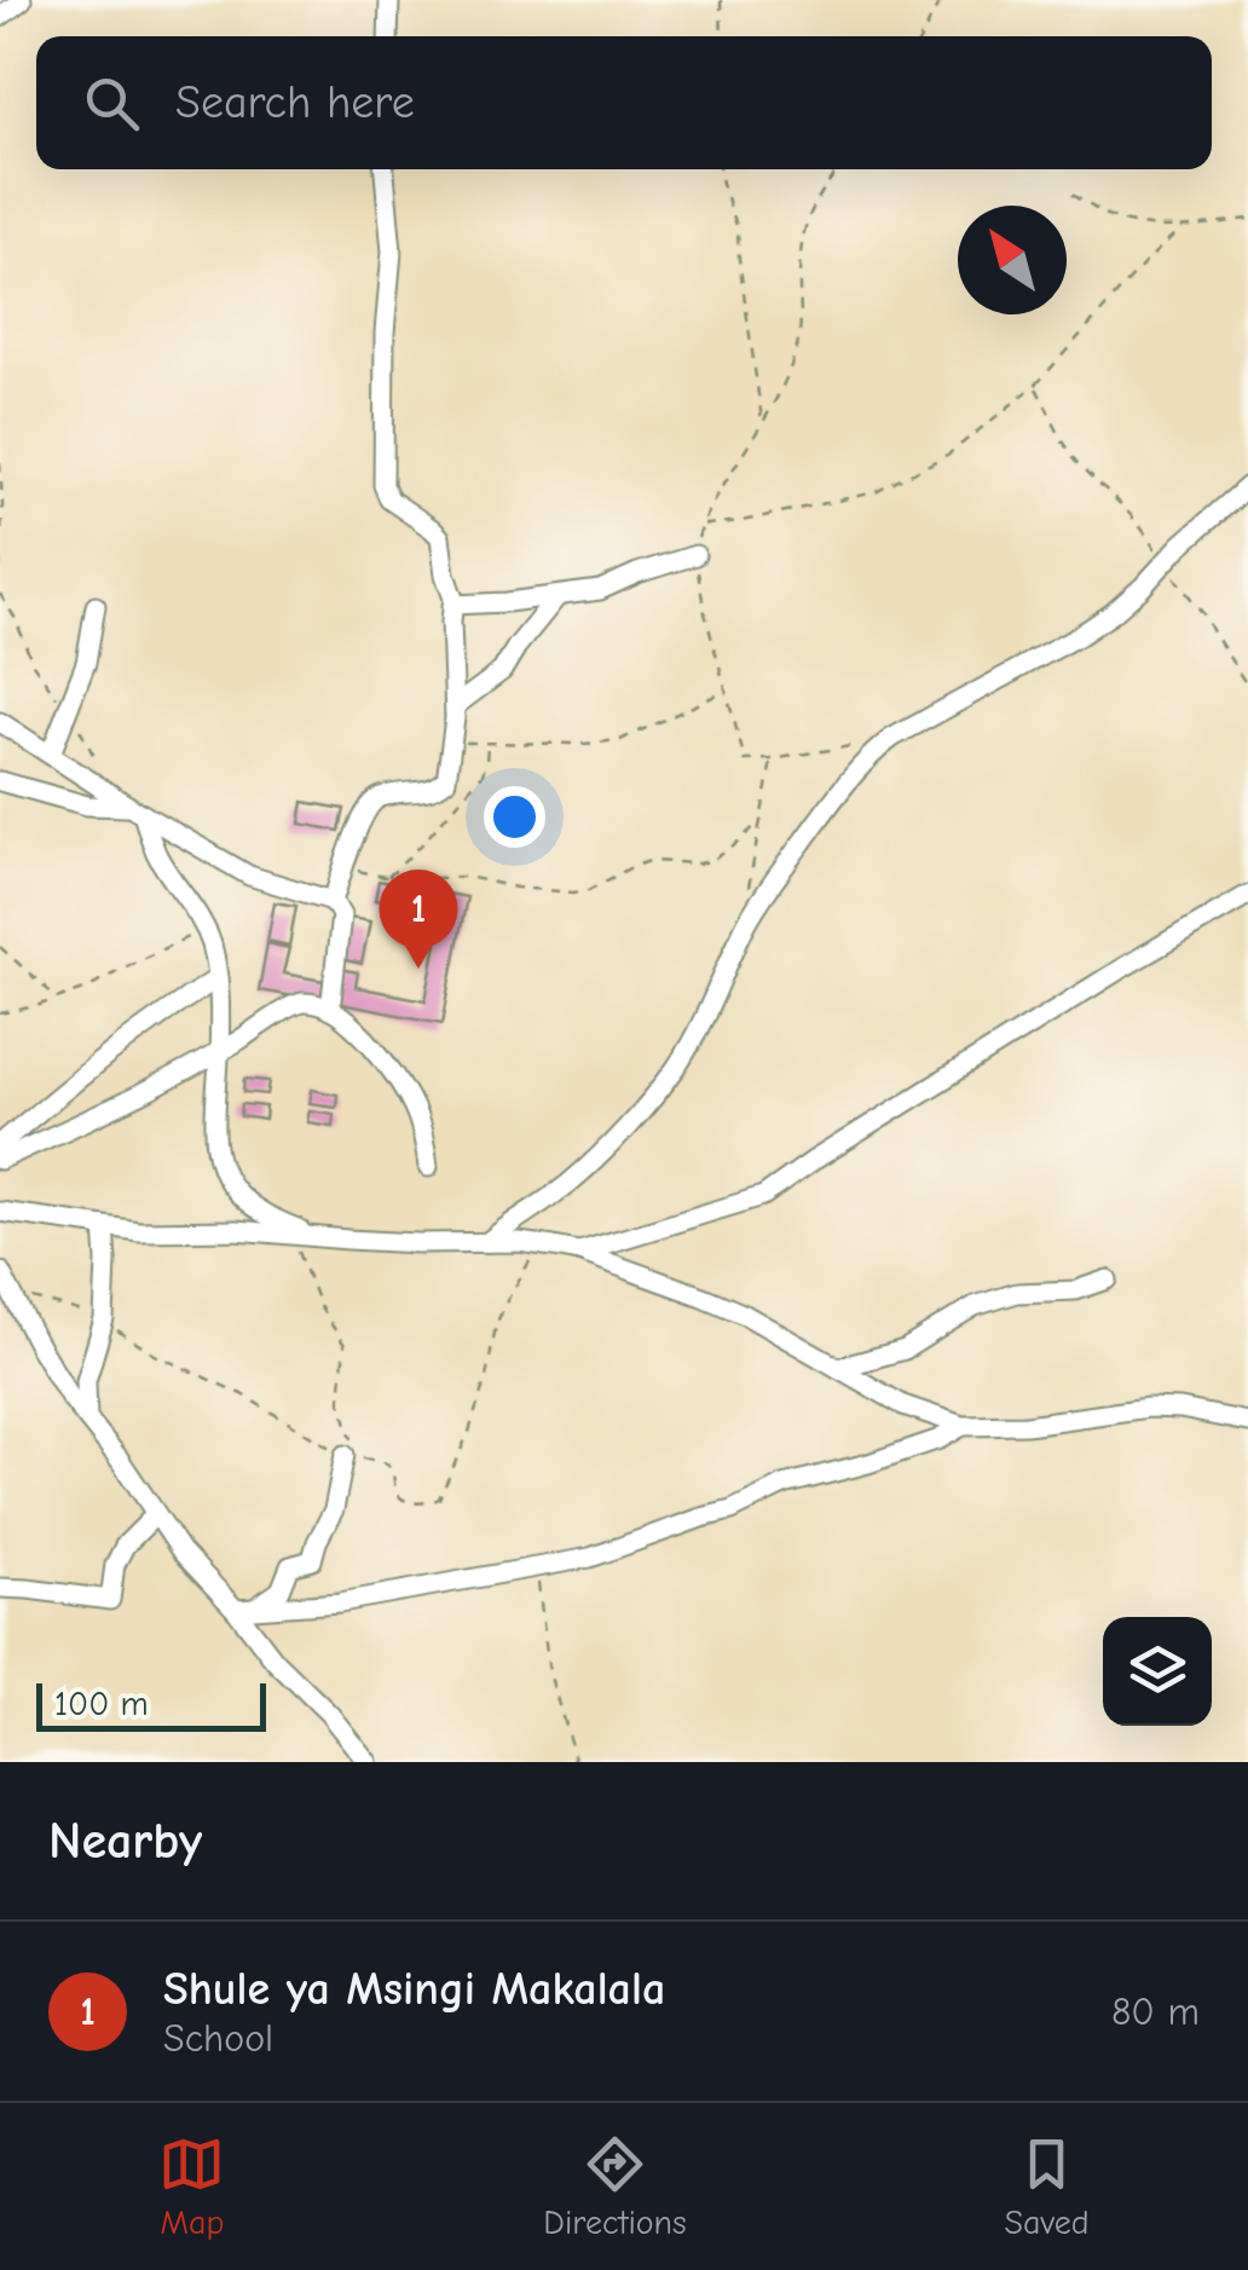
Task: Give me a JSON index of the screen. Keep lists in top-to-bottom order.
{
  "scale_bar": "100 m",
  "north": "top left",
  "page": {
    "search": "Search here",
    "pins": "1",
    "scale": "100 m",
    "heading": "Nearby",
    "list": [
      {
        "mark": "1",
        "name": "Shule ya Msingi Makalala",
        "note": "School",
        "value": "80 m"
      }
    ],
    "nav": ["Map", "Directions", "Saved"]
  }
}
